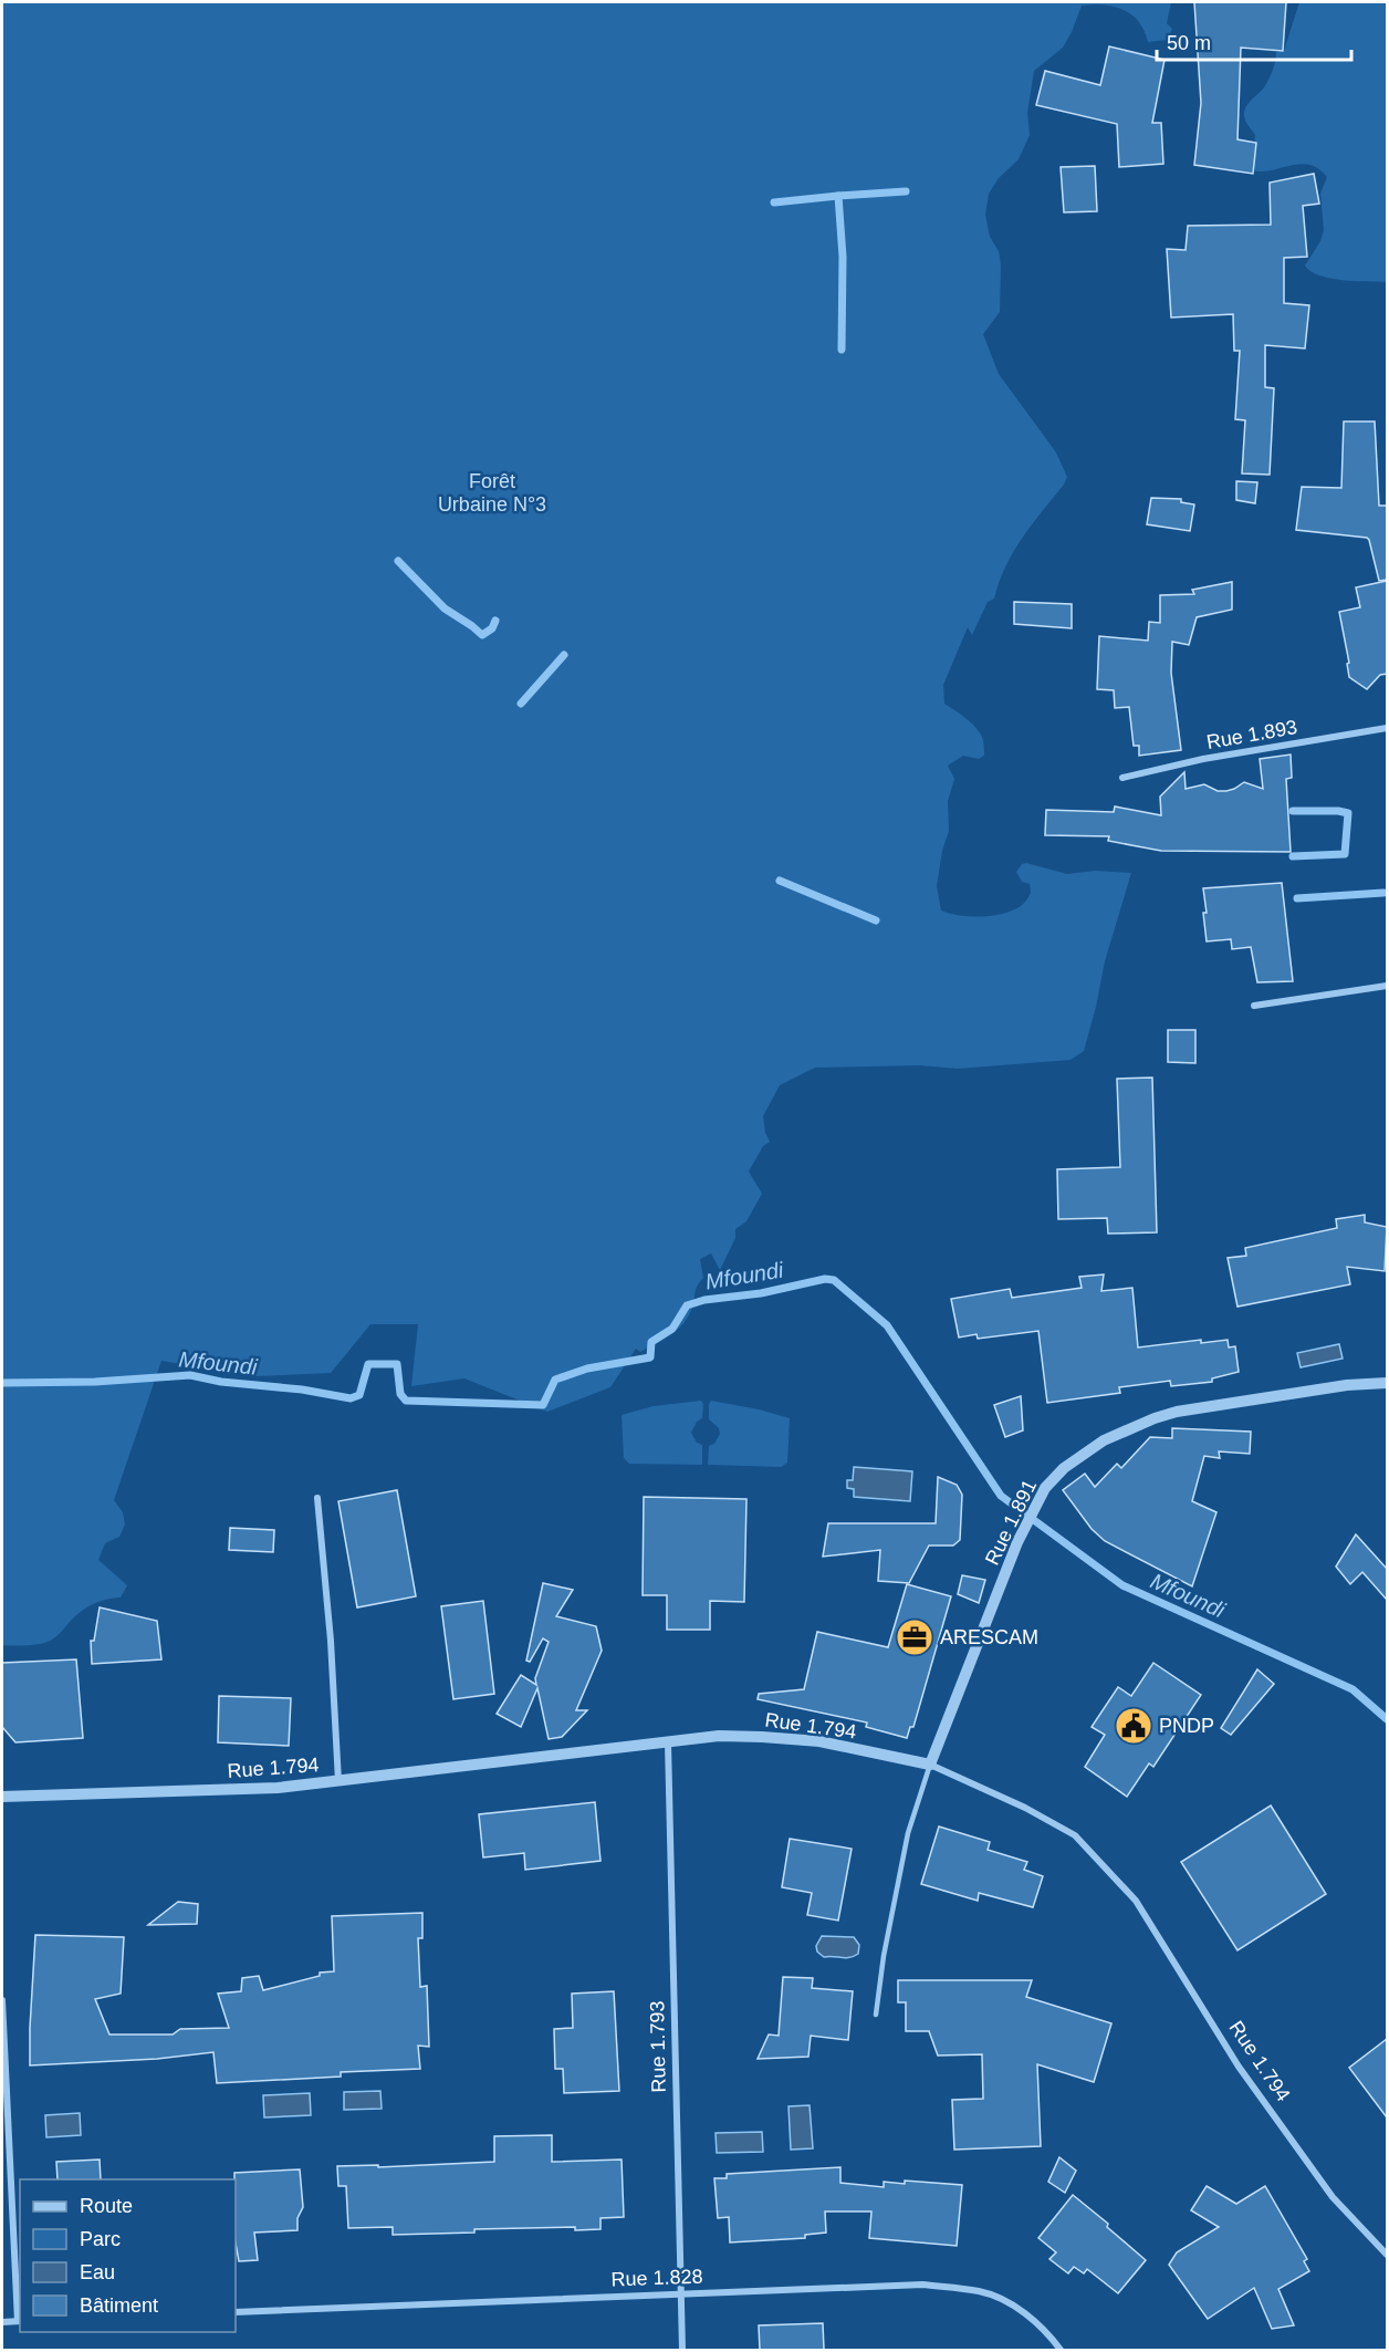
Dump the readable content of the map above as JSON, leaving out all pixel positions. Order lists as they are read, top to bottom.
{
  "streets": {
    "street": [
      "Rue 1.893",
      "Rue 1.891",
      "Rue 1.794",
      "Rue 1.793",
      "Rue 1.828"
    ]
  },
  "crossings": [
    ["Rue 1.891", "Rue 1.794"],
    ["Rue 1.794", "Rue 1.793"],
    ["Rue 1.793", "Rue 1.828"]
  ],
  "water": ["Mfoundi"],
  "parks": ["Forêt Urbaine N°3"],
  "places": {
    "office": ["ARESCAM"],
    "public building": ["PNDP"]
  },
  "legend": [
    "Route",
    "Parc",
    "Eau",
    "Bâtiment"
  ],
  "scale_bar": "50 m"
}
